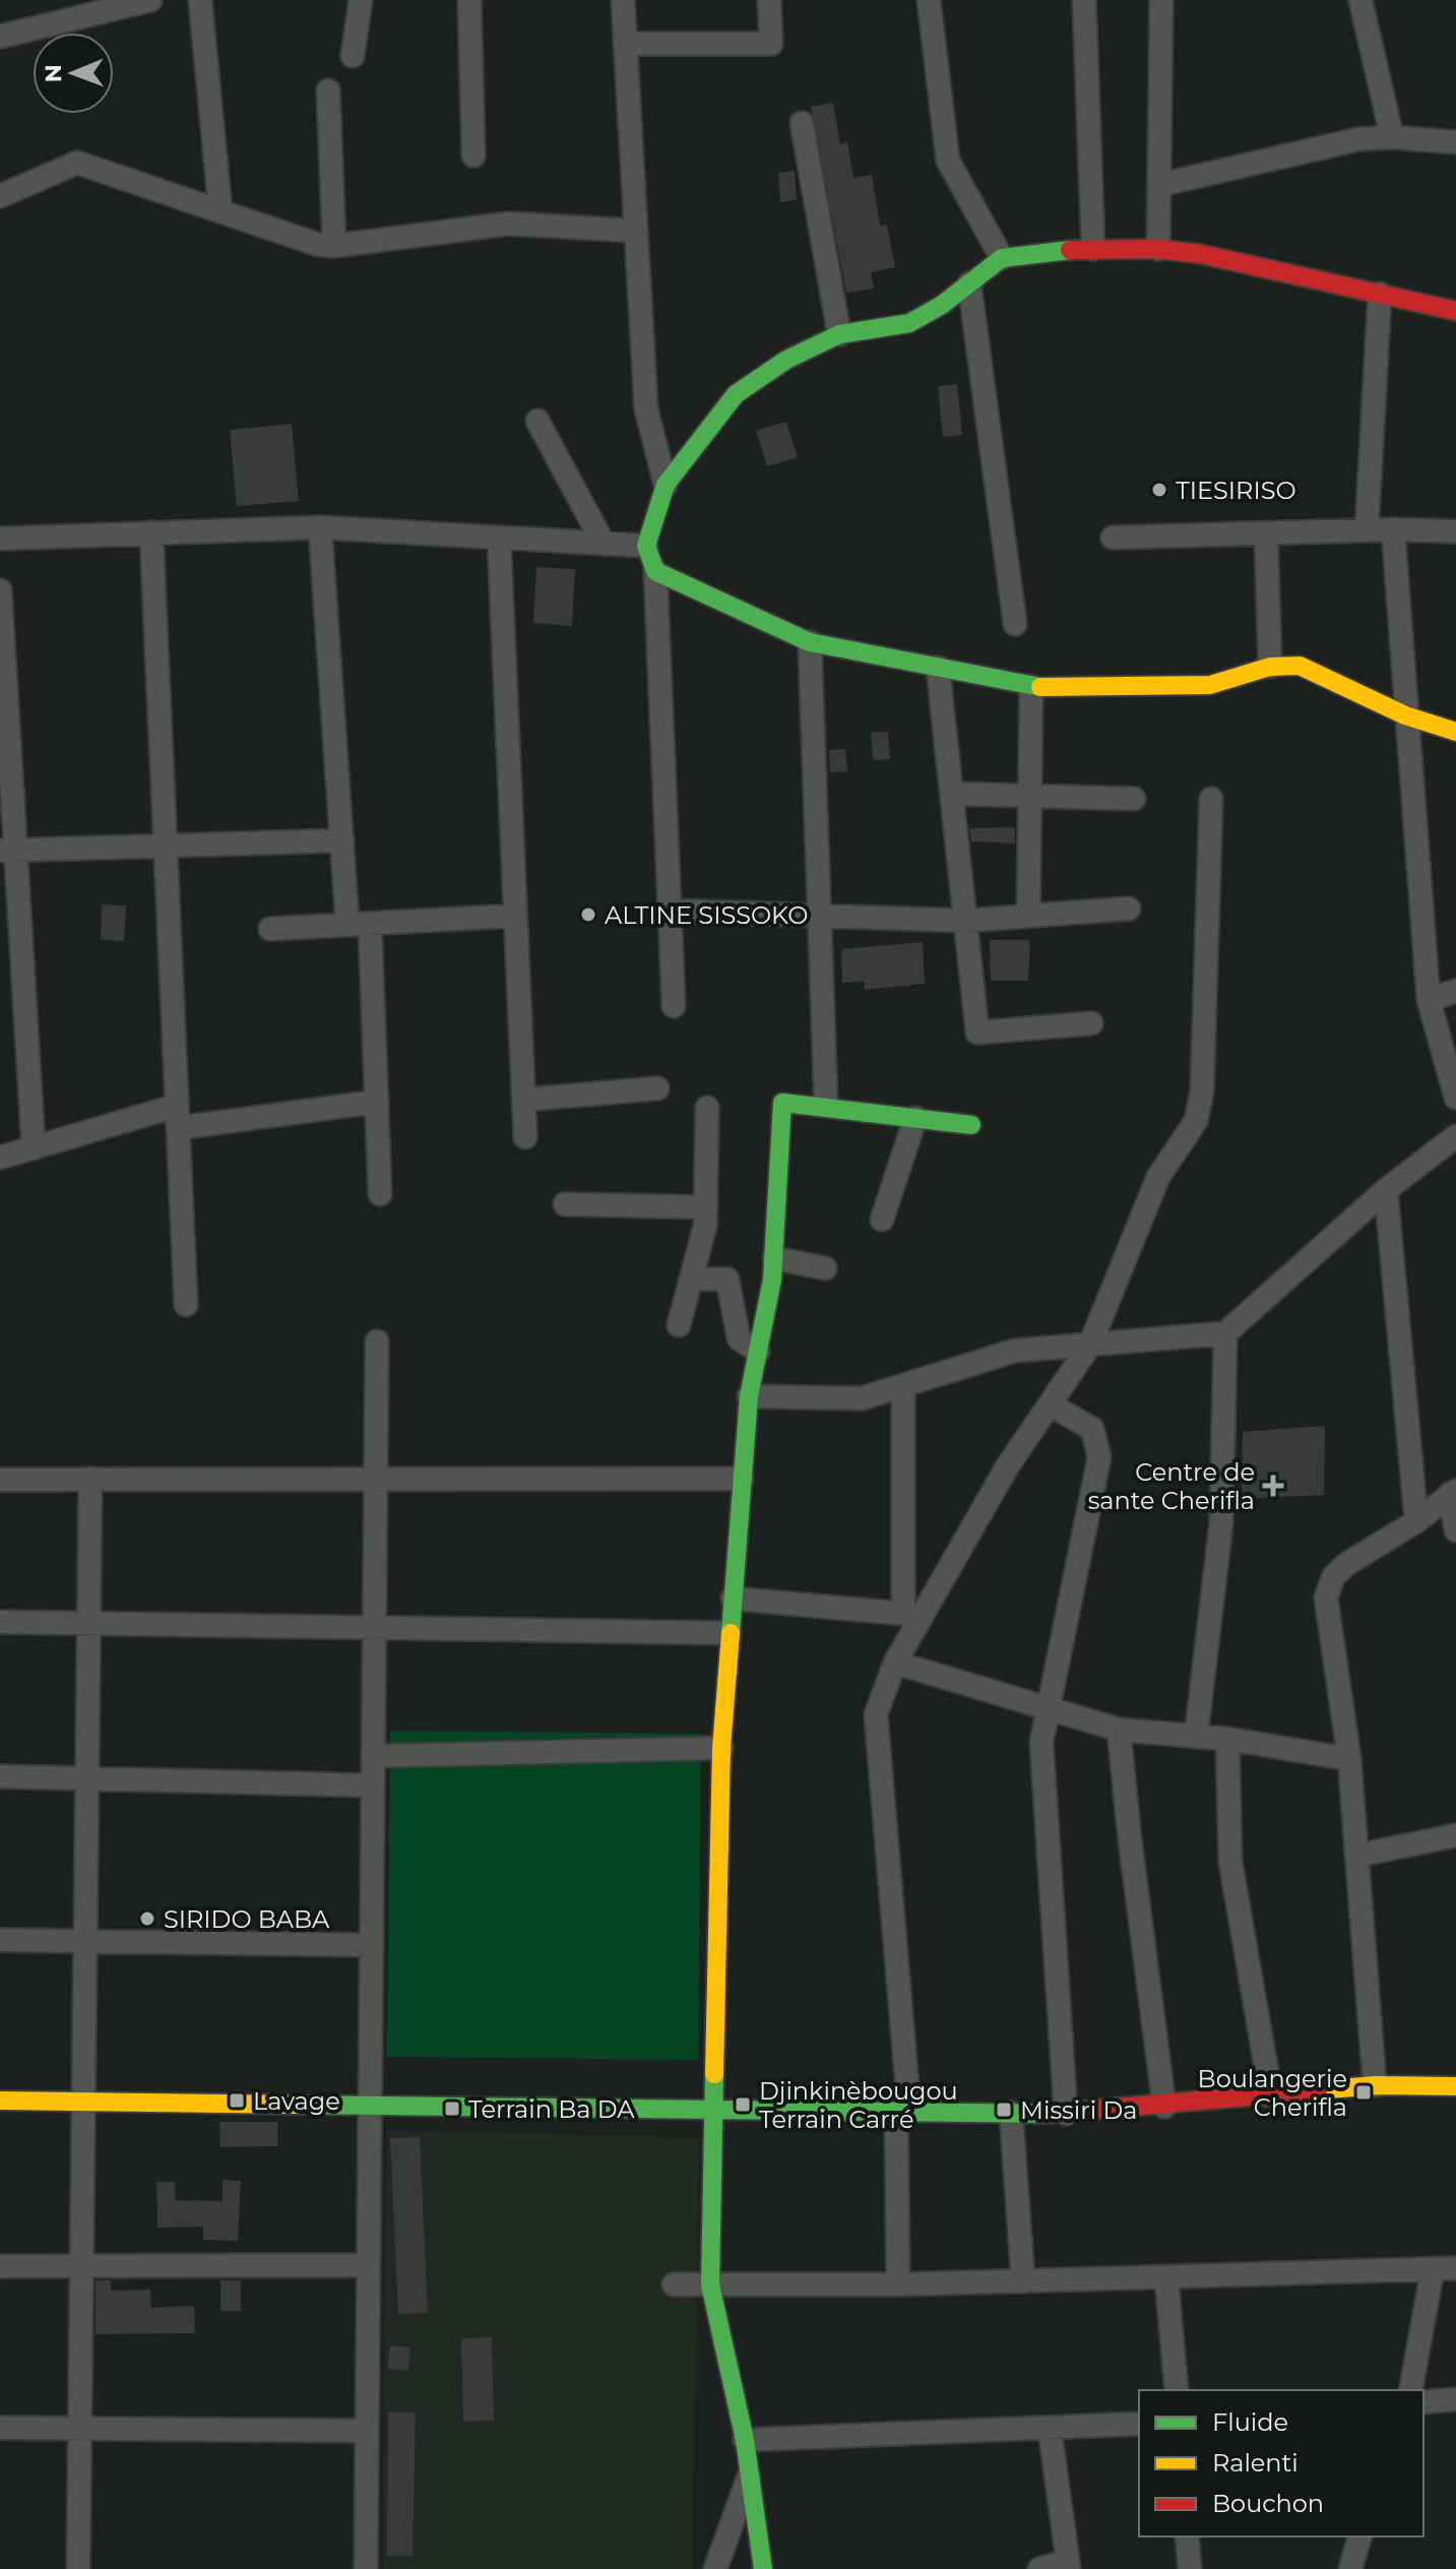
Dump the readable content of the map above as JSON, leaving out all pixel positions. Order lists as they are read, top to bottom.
{
  "places": {
    "other": ["TIESIRISO", "ALTINE SISSOKO", "SIRIDO BABA"],
    "health": ["Centre de sante Cherifla"],
    "transit": [
      "Boulangerie Cherifla",
      "Lavage",
      "Djinkinèbougou Terrain Carré",
      "Terrain Ba DA",
      "Missiri Da"
    ]
  },
  "legend": ["Fluide", "Ralenti", "Bouchon"],
  "north": "left"
}
